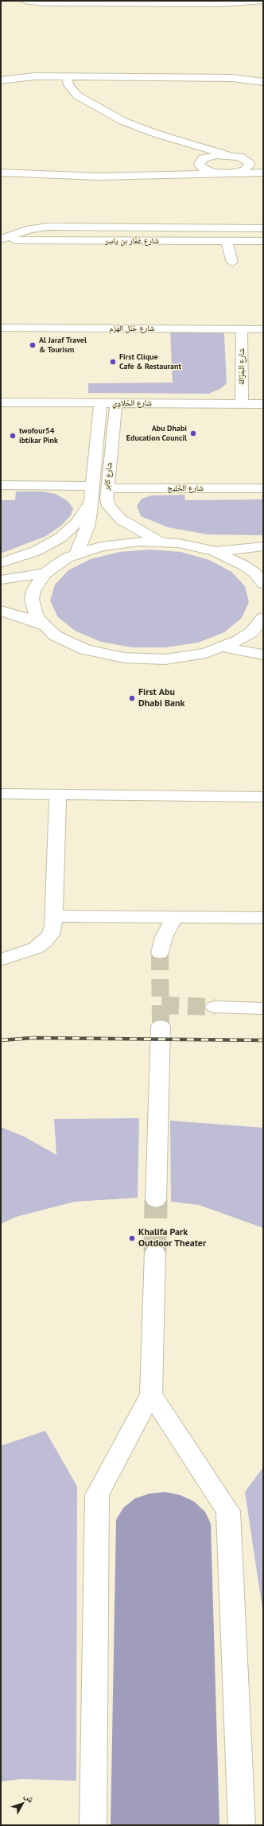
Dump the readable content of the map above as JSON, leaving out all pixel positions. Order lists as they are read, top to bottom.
{
  "streets": {
    "street": [
      "شارع عَمَّار بن ياسِر",
      "شارع جَبَل الهَزم",
      "شارع الجَزَالة",
      "شارع الحَلاوِي",
      "شارع كابر",
      "شارع الخَلِيج"
    ]
  },
  "crossings": [
    ["شارع جَبَل الهَزم", "شارع الجَزَالة"],
    ["شارع الجَزَالة", "شارع الحَلاوِي"],
    ["شارع الحَلاوِي", "شارع كابر"],
    ["شارع كابر", "شارع الخَلِيج"]
  ],
  "places": [
    "Al Jaraf Travel & Tourism",
    "First Clique Cafe & Restaurant",
    "Abu Dhabi Education Council",
    "twofour54 ibtikar Pink",
    "First Abu Dhabi Bank",
    "Khalifa Park Outdoor Theater"
  ],
  "north": "top right"
}
